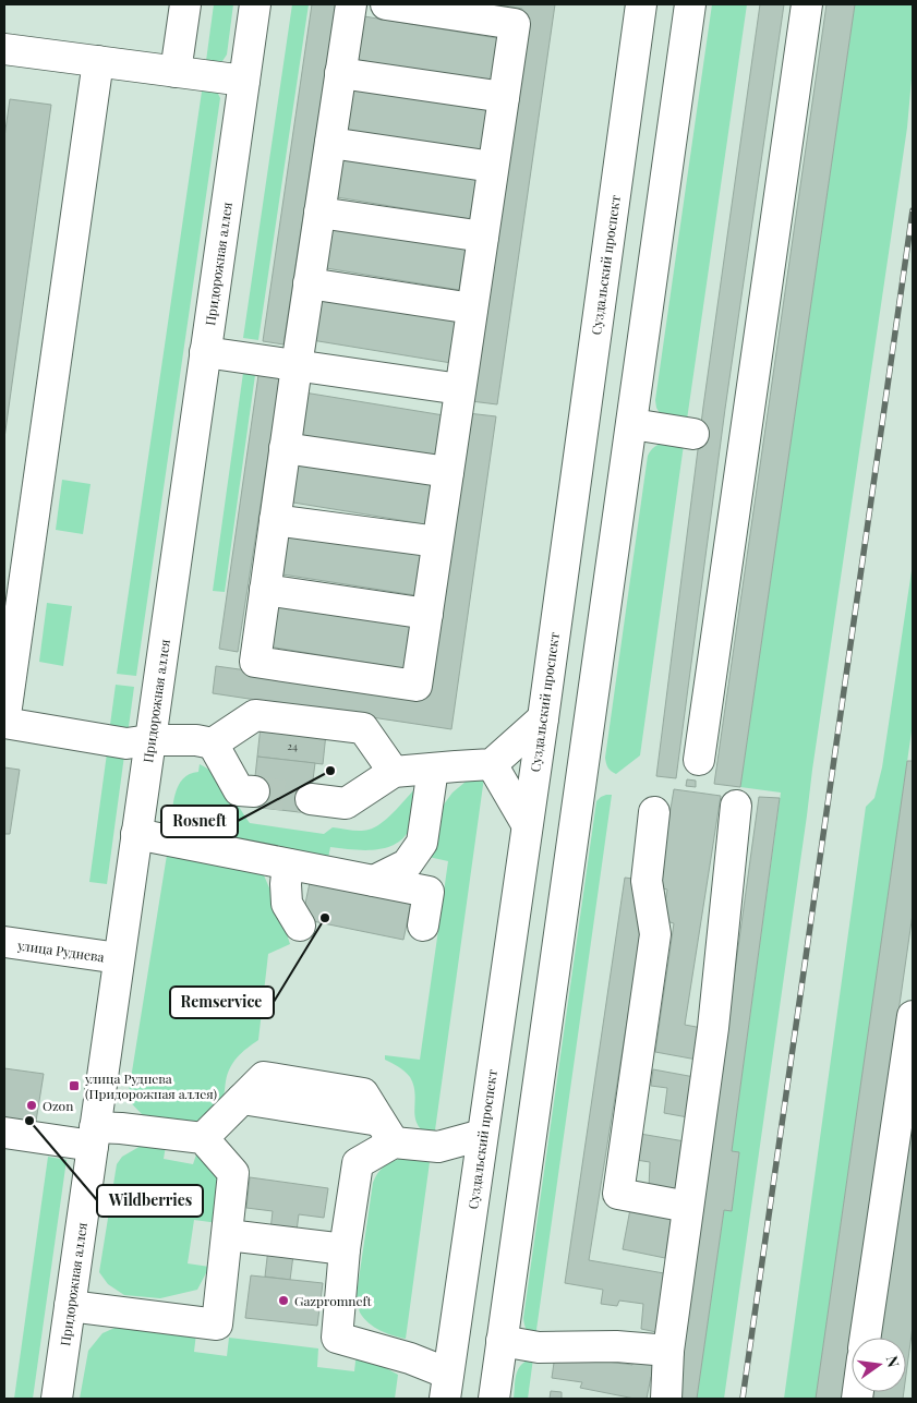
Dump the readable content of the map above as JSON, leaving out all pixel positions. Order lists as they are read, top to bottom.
{
  "streets": {
    "main road": ["Придорожная аллея", "Суздальский проспект", "улица Руднева"]
  },
  "crossings": [
    ["Придорожная аллея", "улица Руднева"]
  ],
  "places": {
    "other": [
      "Rosneft",
      "Remservice",
      "Ozon",
      "Wildberries",
      "Gazpromneft"
    ],
    "transit": ["улица Руднева (Придорожная аллея)"]
  },
  "house_numbers": ["24"],
  "north": "right"
}
